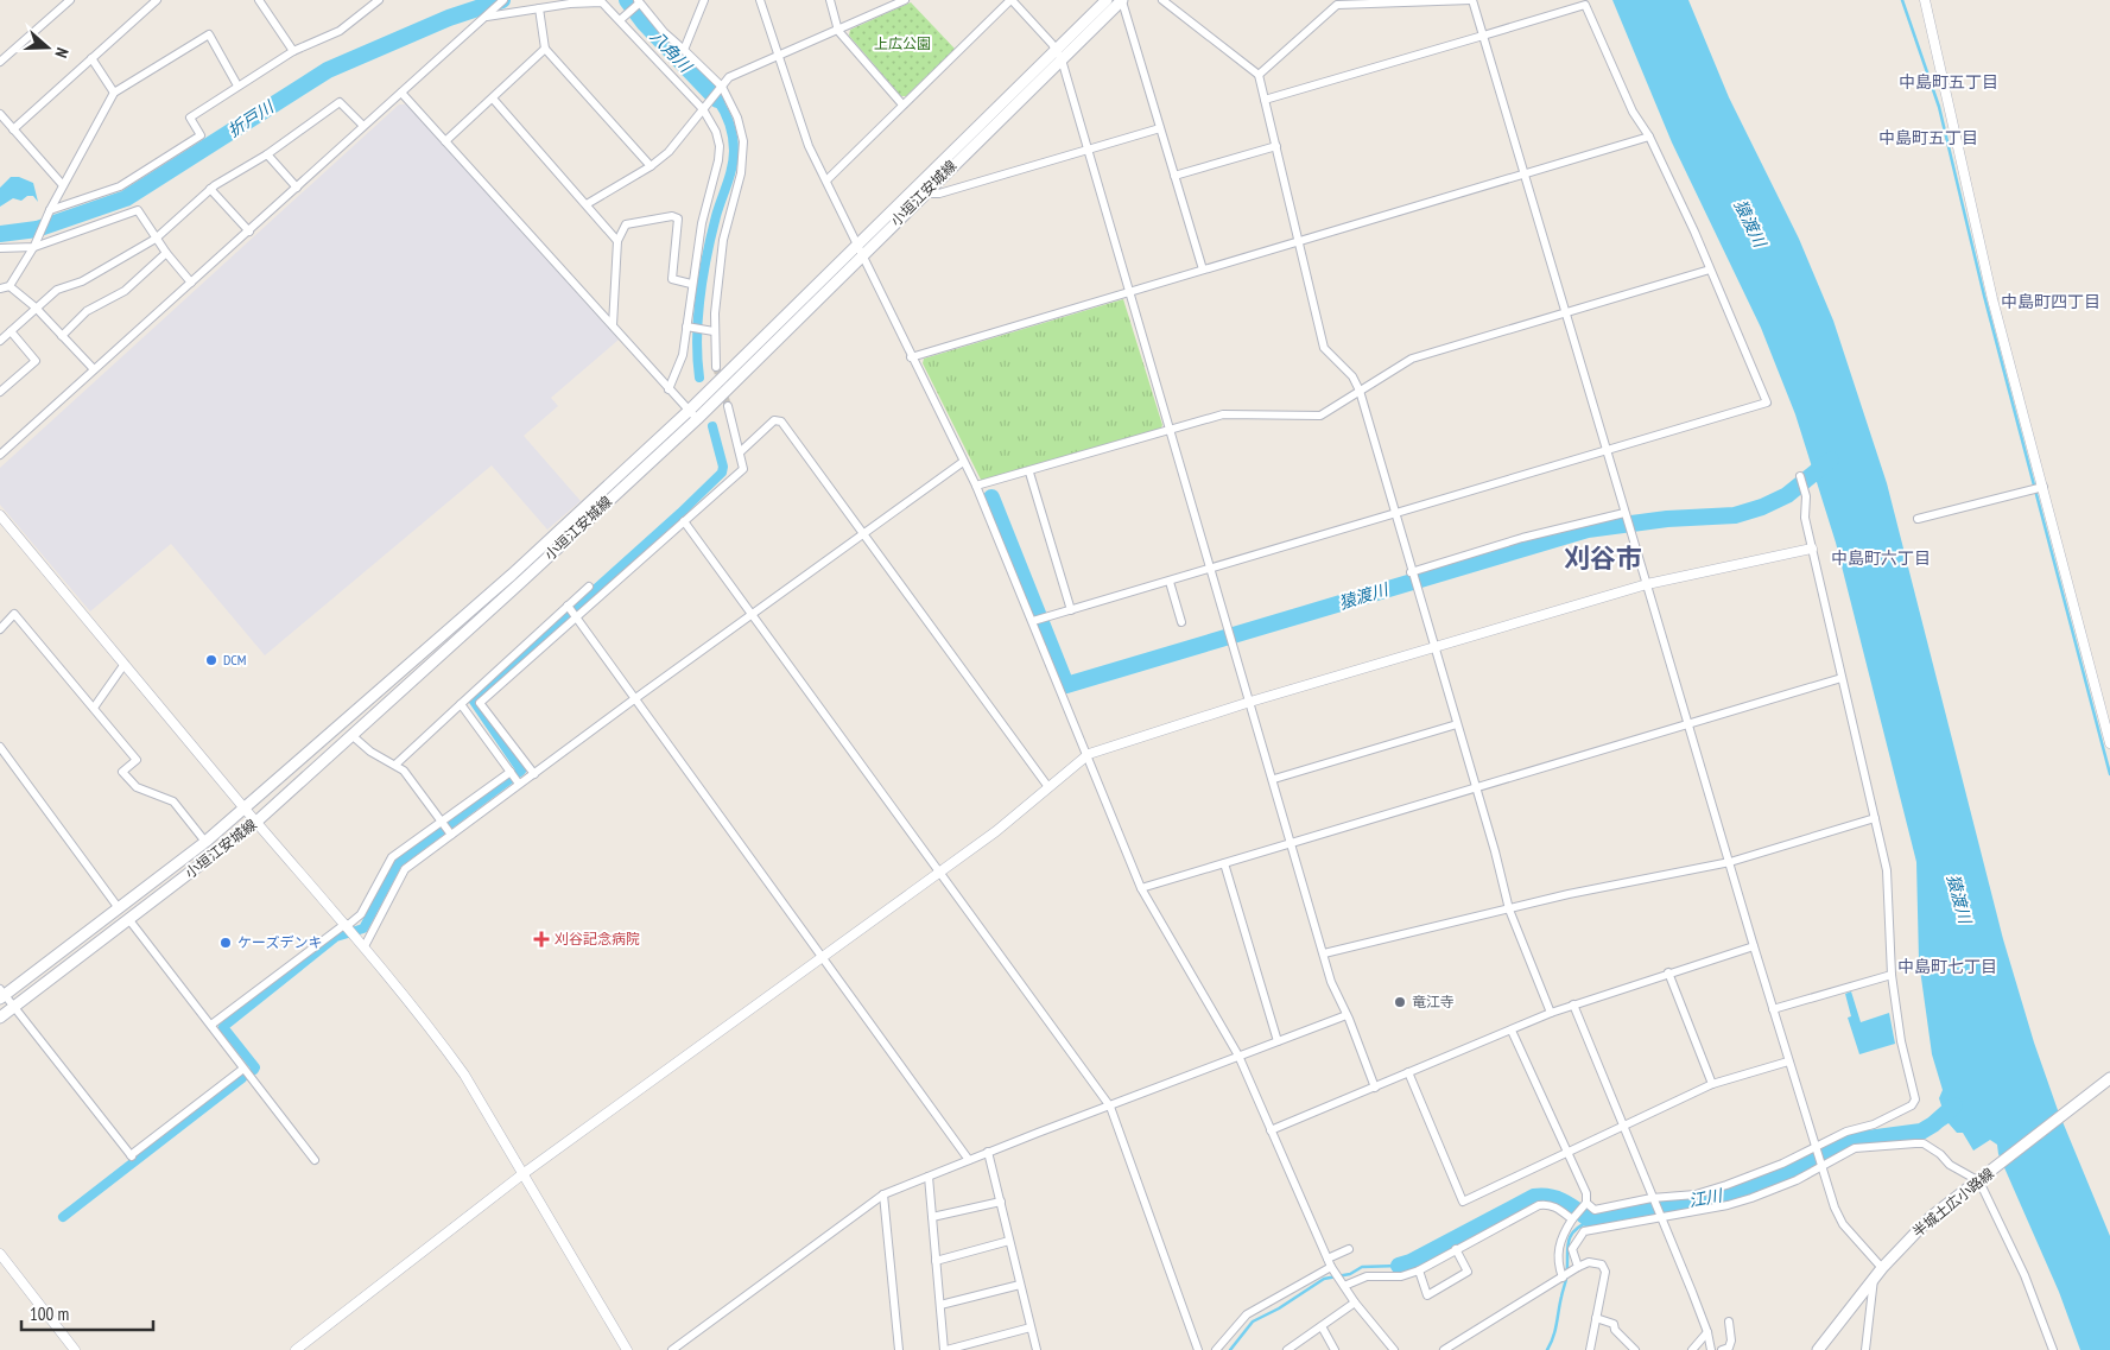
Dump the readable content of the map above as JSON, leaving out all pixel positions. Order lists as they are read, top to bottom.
{
  "streets": {
    "main road": ["小垣江安城線", "半城土広小路線"]
  },
  "districts": [
    "中島町五丁目",
    "中島町五丁目",
    "中島町四丁目",
    "刈谷市",
    "中島町六丁目",
    "中島町七丁目"
  ],
  "water": [
    "八角川",
    "折戸川",
    "猿渡川",
    "江川"
  ],
  "parks": ["上広公園"],
  "places": {
    "other": ["DCM", "ケーズデンキ", "竜江寺"],
    "health": ["刈谷記念病院"]
  },
  "scale_bar": "100 m",
  "north": "right"
}
